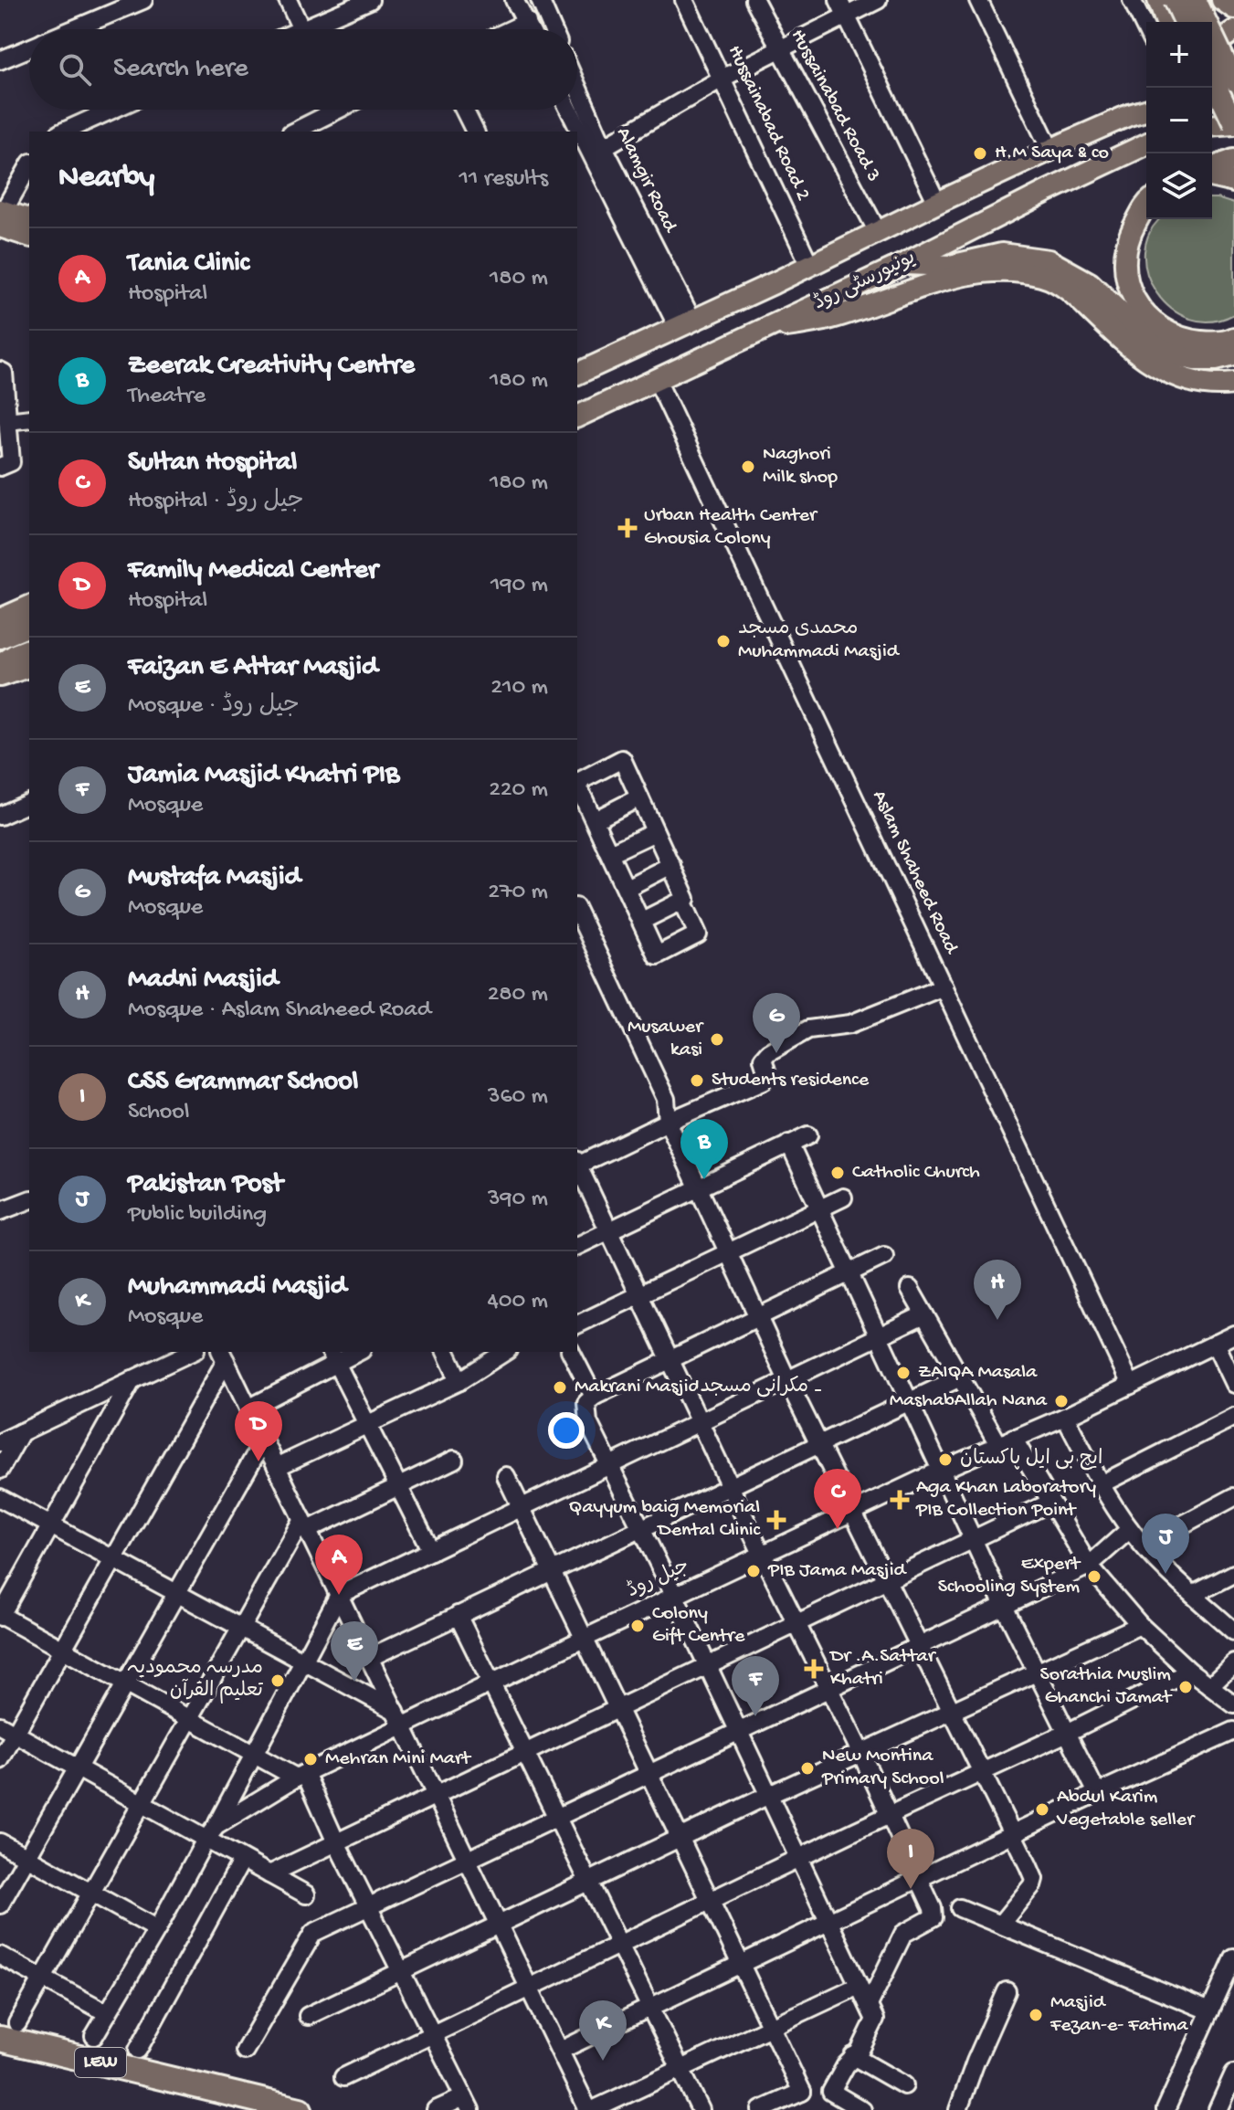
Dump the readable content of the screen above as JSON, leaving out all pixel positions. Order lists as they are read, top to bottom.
{
  "streets": {
    "highway": ["LEW"],
    "main road": ["یونیورسٹی روڈ"],
    "street": [
      "Hussainabad Road 3",
      "Hussainabad Road 2",
      "Alamgir Road",
      "Aslam Shaheed Road",
      "جیل روڈ"
    ]
  },
  "crossings": [
    ["Hussainabad Road 3", "یونیورسٹی روڈ"],
    ["Hussainabad Road 2", "یونیورسٹی روڈ"],
    ["Alamgir Road", "یونیورسٹی روڈ"],
    ["یونیورسٹی روڈ", "Aslam Shaheed Road"],
    ["Aslam Shaheed Road", "جیل روڈ"]
  ],
  "places": {
    "other": [
      "H.M Saya & co",
      "Naghori Milk shop",
      "محمدی مسجد Muhammadi Masjid",
      "Musawer kasi",
      "Students residence",
      "Catholic Church",
      "ZAIQA Masala",
      "Makrani Masjid۔ مکرانی مسجد",
      "MashabAllah Nana",
      "ایچ بی ایل پاکستان",
      "PIB Jama Masjid",
      "Expert Schooling System",
      "Colony Gift Centre",
      "مدرسہ محمودیہ تعلیم القرآن",
      "Sorathia Muslim Ghanchi Jamat",
      "Mehran Mini Mart",
      "New Montina Primary School",
      "Abdul Karim Vegetable seller",
      "Masjid Fezan-e- Fatima"
    ],
    "health": [
      "Urban Health Center Ghousia Colony",
      "Aga Khan Laboratory PIB Collection Point",
      "Qayyum baig Memorial Dental Clinic",
      "Dr .A.Sattar Khatri"
    ]
  },
  "page": {
    "map_buttons": ["+", "−"],
    "search": "Search here",
    "heading": ["Nearby", "11 results"],
    "list": [
      {
        "mark": "A",
        "name": "Tania Clinic",
        "note": "Hospital",
        "value": "180 m"
      },
      {
        "mark": "B",
        "name": "Zeerak Creativity Centre",
        "note": "Theatre",
        "value": "180 m"
      },
      {
        "mark": "C",
        "name": "Sultan Hospital",
        "note": "Hospital · جیل روڈ",
        "value": "180 m"
      },
      {
        "mark": "D",
        "name": "Family Medical Center",
        "note": "Hospital",
        "value": "190 m"
      },
      {
        "mark": "E",
        "name": "Faizan E Attar Masjid",
        "note": "Mosque · جیل روڈ",
        "value": "210 m"
      },
      {
        "mark": "F",
        "name": "Jamia Masjid Khatri PIB",
        "note": "Mosque",
        "value": "220 m"
      },
      {
        "mark": "G",
        "name": "Mustafa Masjid",
        "note": "Mosque",
        "value": "270 m"
      },
      {
        "mark": "H",
        "name": "Madni Masjid",
        "note": "Mosque · Aslam Shaheed Road",
        "value": "280 m"
      },
      {
        "mark": "I",
        "name": "CSS Grammar School",
        "note": "School",
        "value": "360 m"
      },
      {
        "mark": "J",
        "name": "Pakistan Post",
        "note": "Public building",
        "value": "390 m"
      },
      {
        "mark": "K",
        "name": "Muhammadi Masjid",
        "note": "Mosque",
        "value": "400 m"
      }
    ],
    "pins": [
      "G",
      "B",
      "H",
      "D",
      "C",
      "J",
      "A",
      "E",
      "F",
      "I",
      "K"
    ]
  }
}
